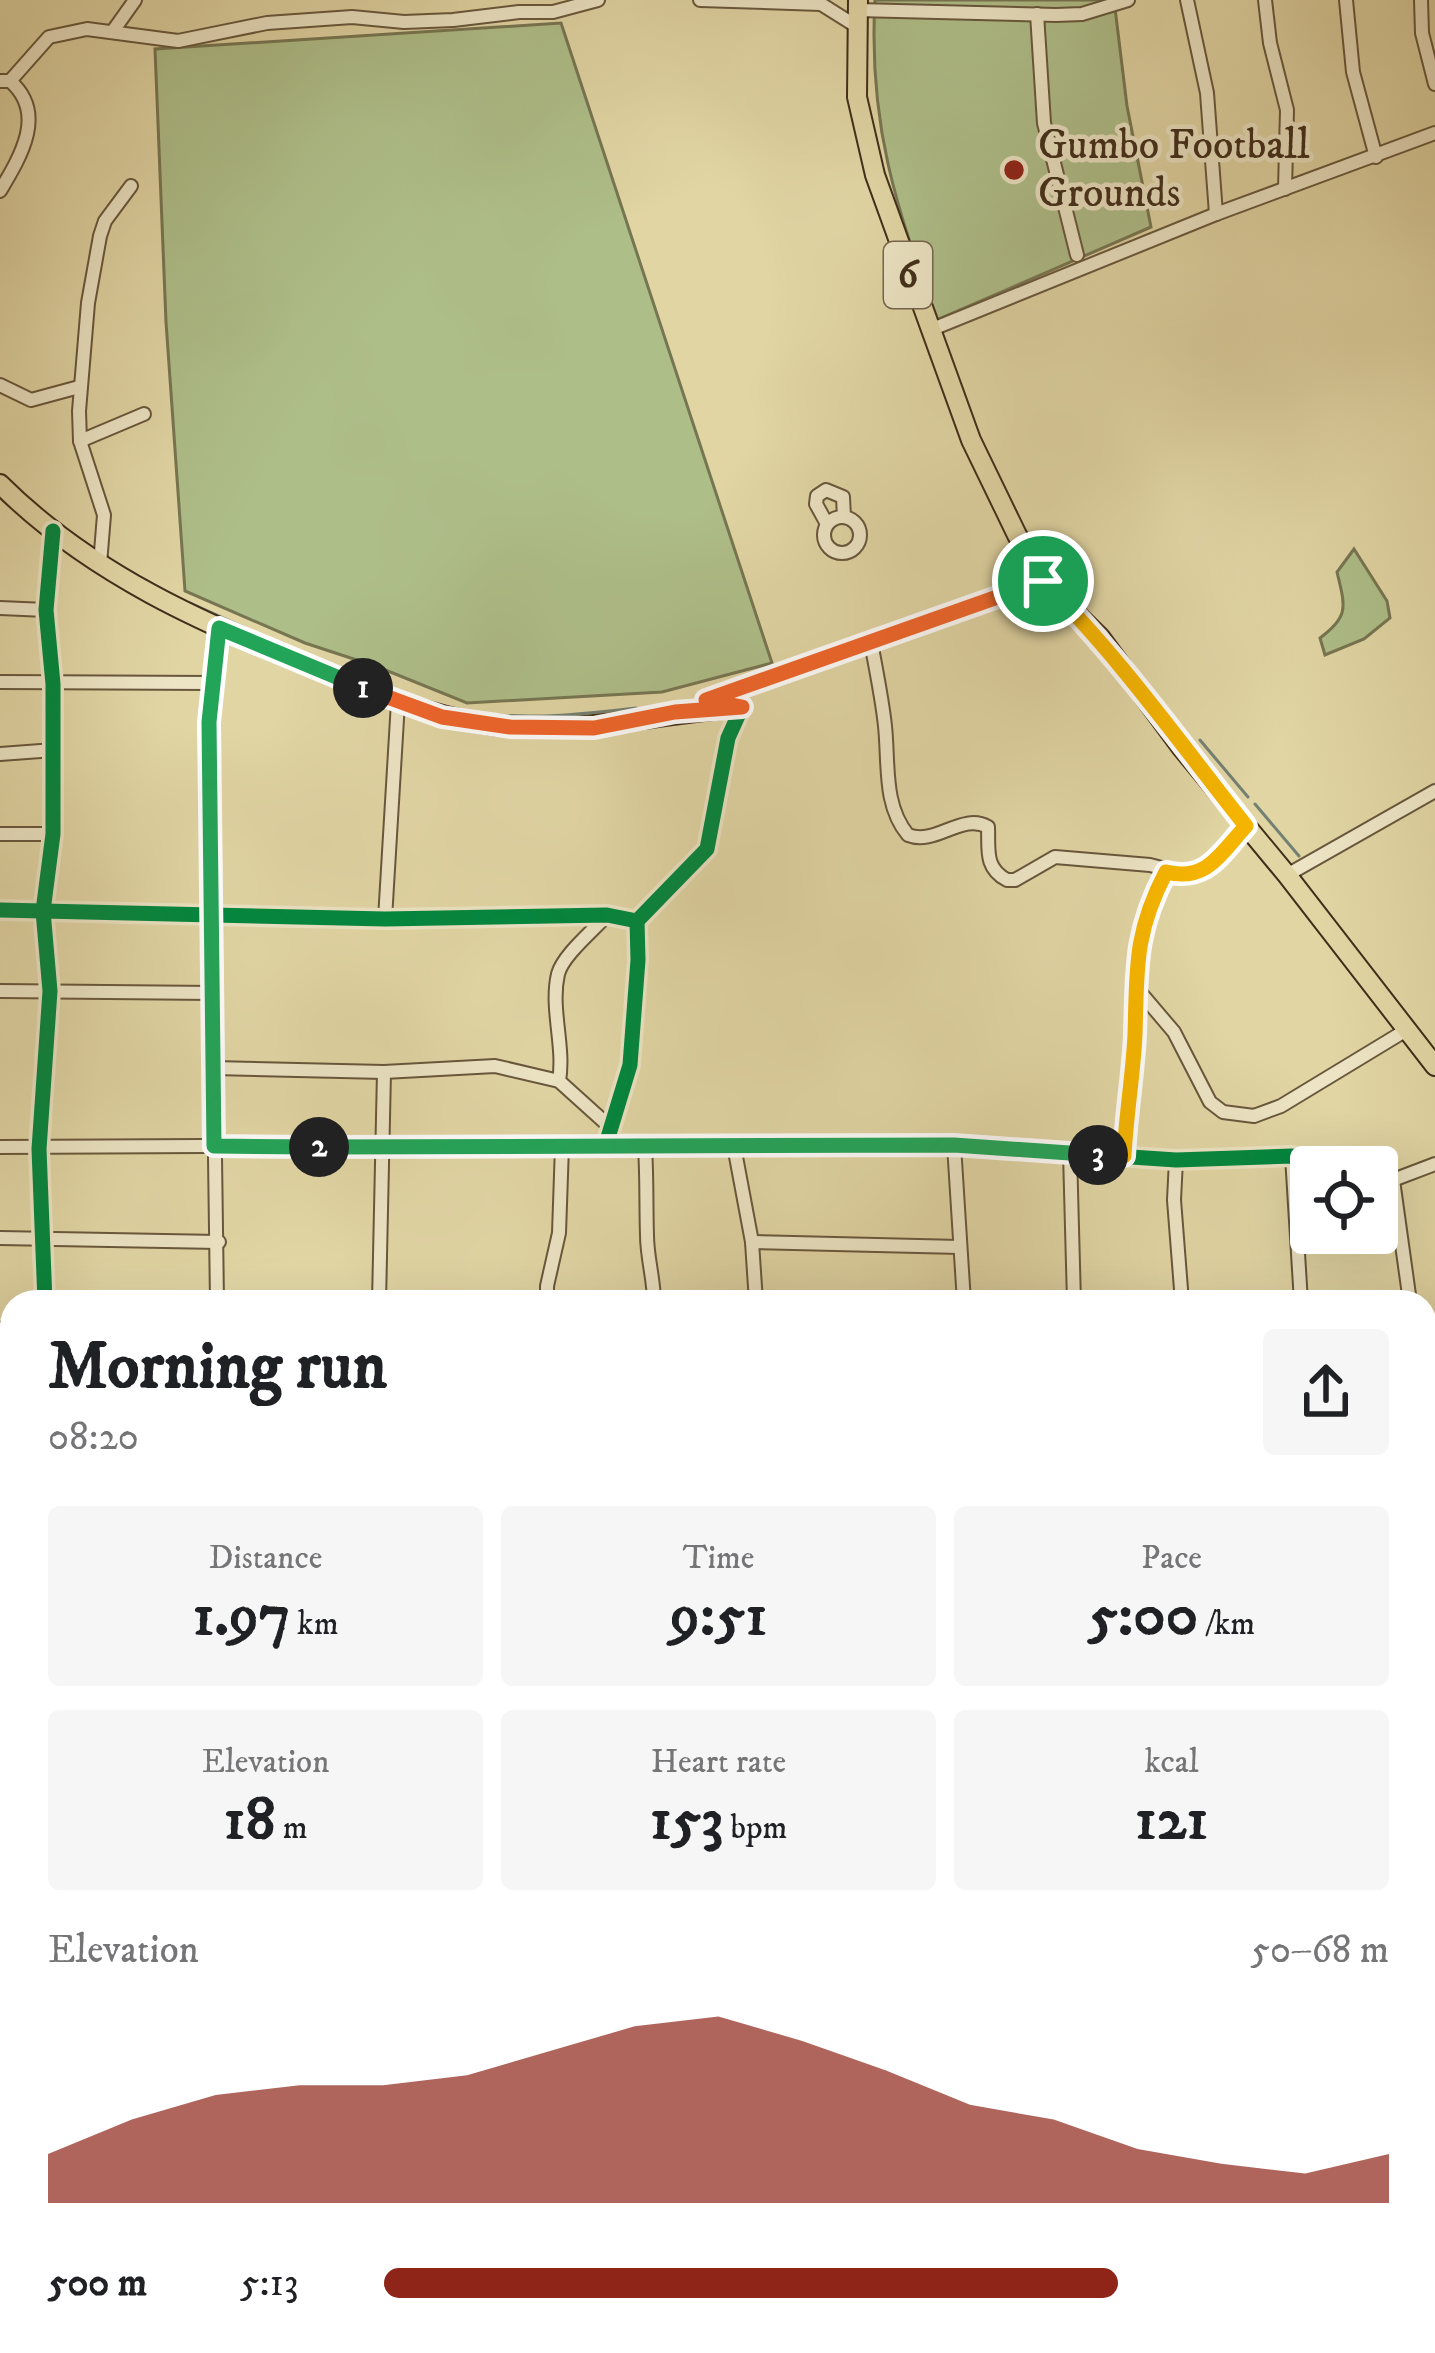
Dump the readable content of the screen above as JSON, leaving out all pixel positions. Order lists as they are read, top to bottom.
{
  "streets": {
    "main road": ["6"]
  },
  "places": ["Gumbo Football Grounds"],
  "page": {
    "pins": ["1", "2", "3"],
    "heading": ["Morning run", "08:20"],
    "stats": [
      ["Distance", "1.97 km"],
      ["Time", "9:51"],
      ["Pace", "5:00 /km"],
      ["Elevation", "18 m"],
      ["Heart rate", "153 bpm"],
      ["kcal", "121"]
    ],
    "chart": ["Elevation", "50–68 m"],
    "list": [
      {
        "name": "500 m",
        "note": "5:13"
      }
    ]
  }
}
